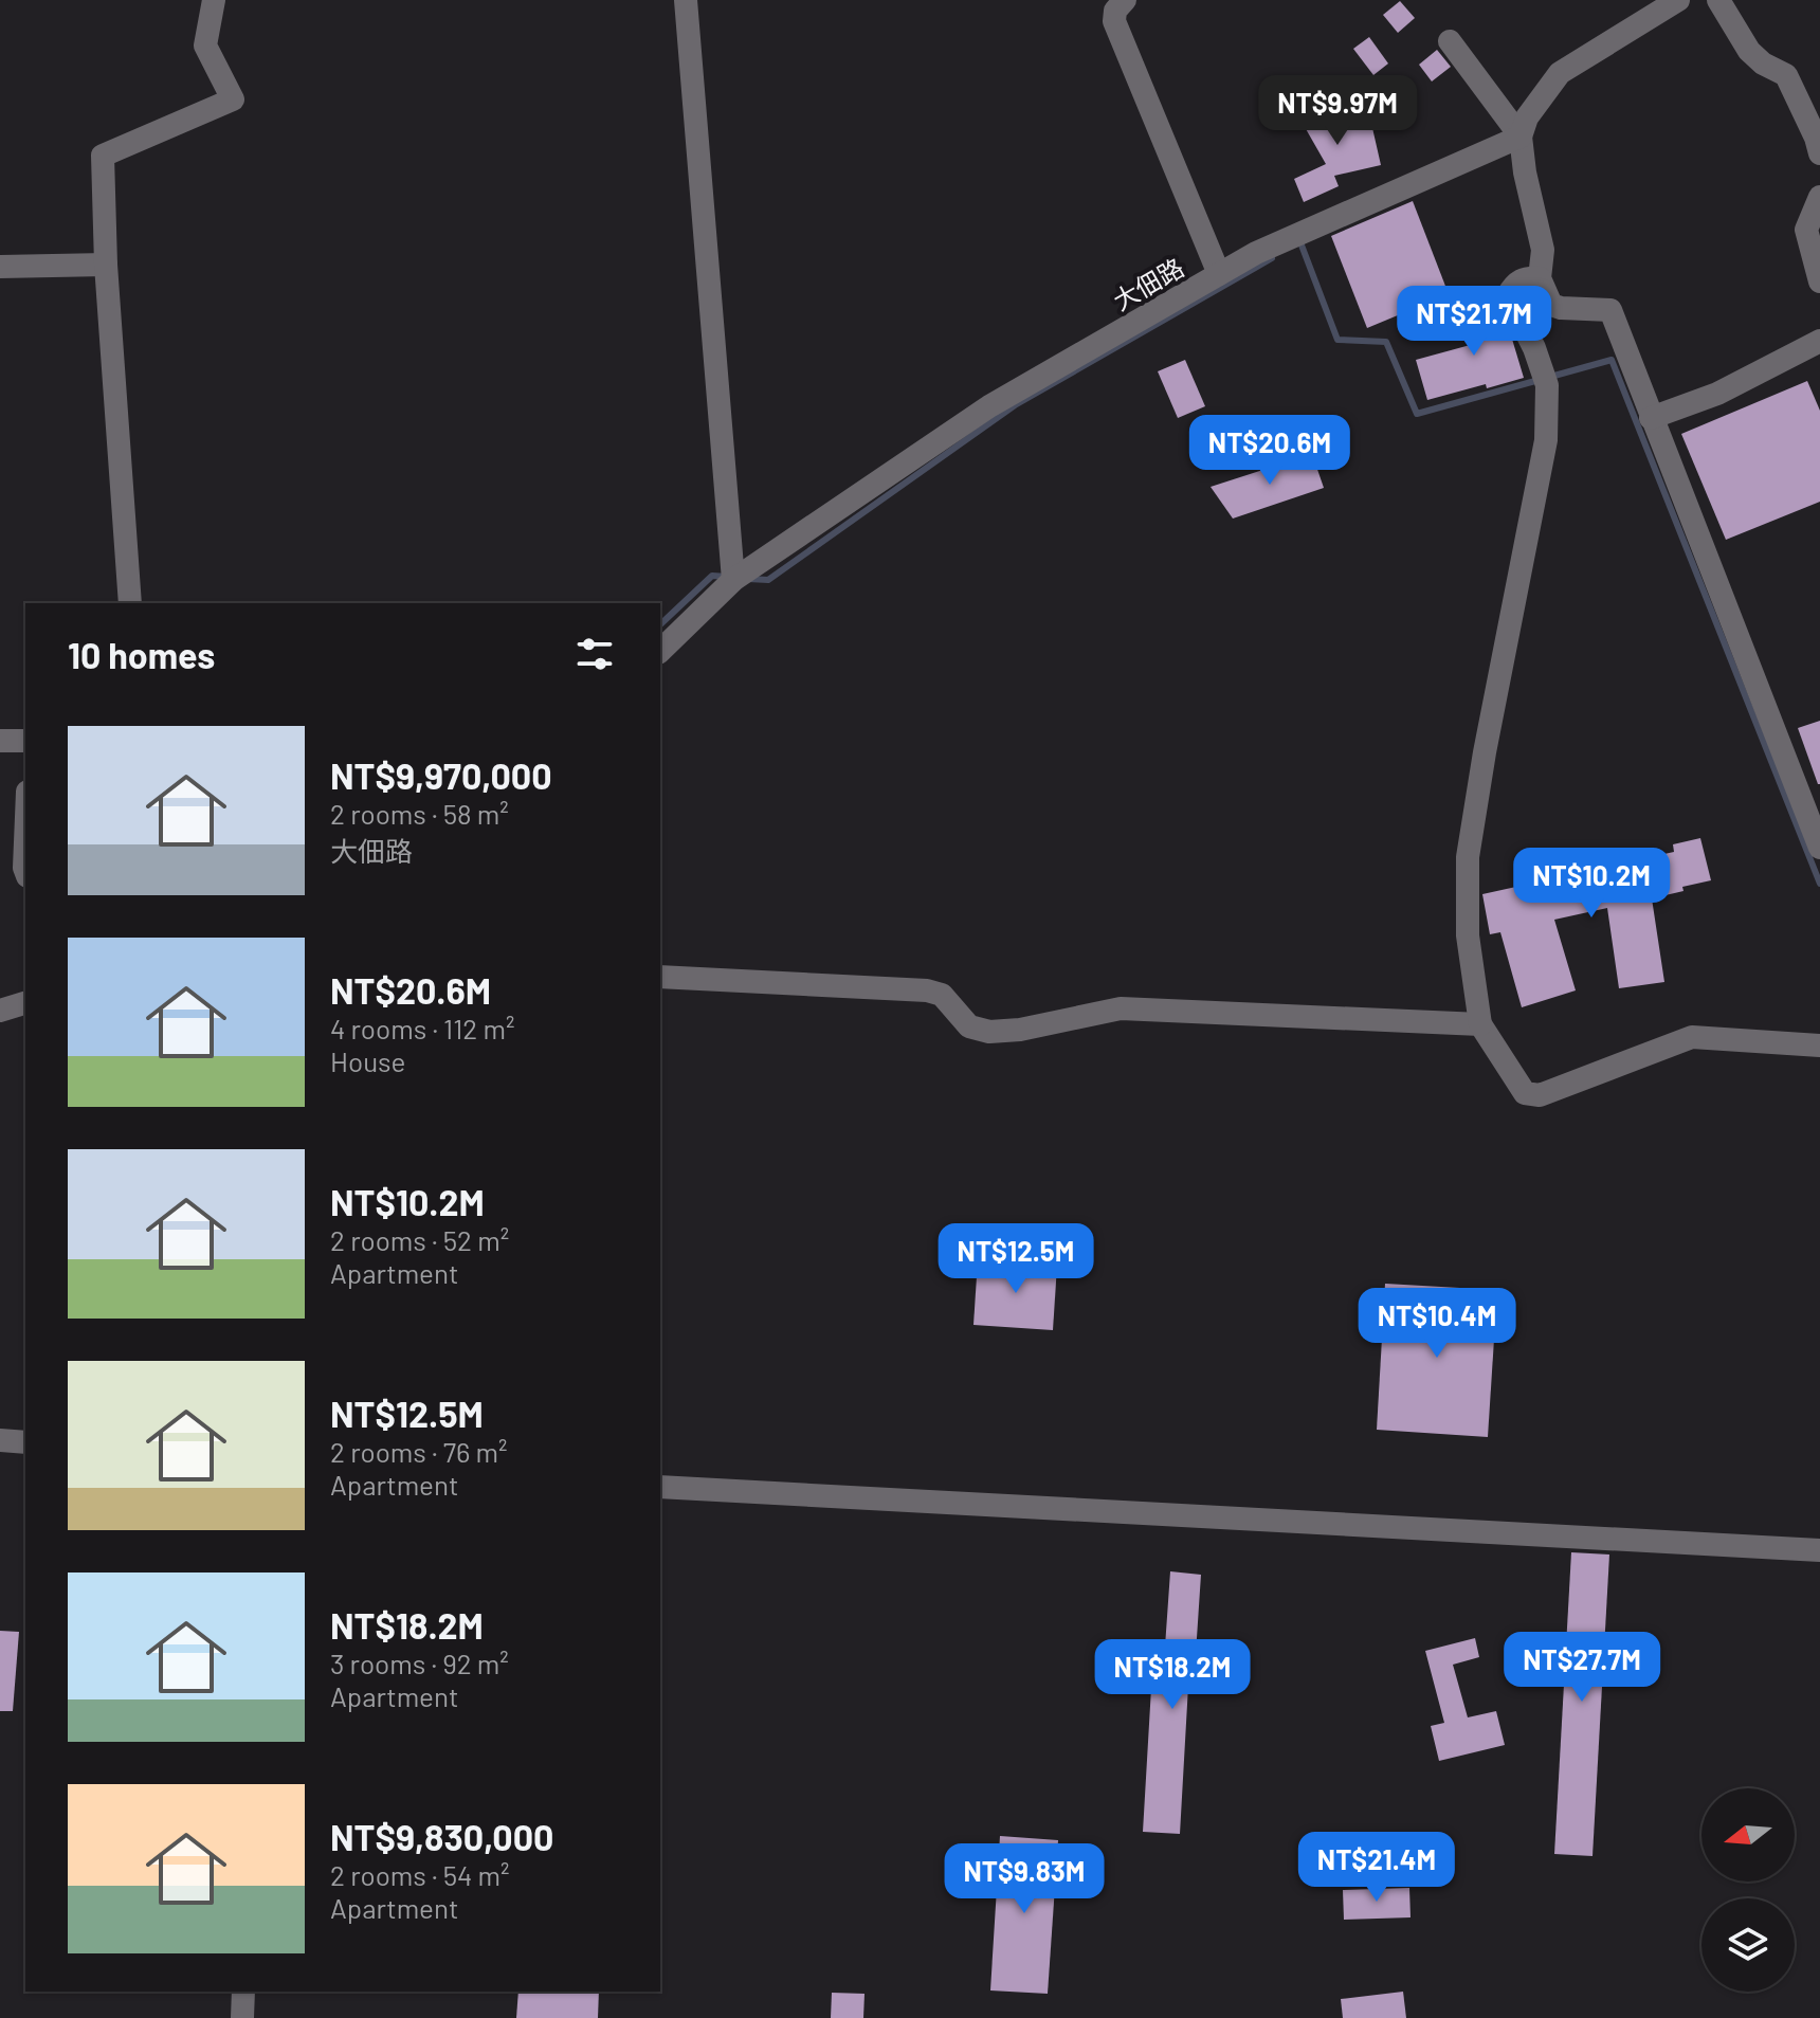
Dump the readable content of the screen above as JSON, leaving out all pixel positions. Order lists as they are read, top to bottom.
{
  "streets": {
    "street": ["大佃路"]
  },
  "north": "left",
  "page": {
    "price": [
      "NT$9.97M",
      "NT$21.7M",
      "NT$20.6M",
      "NT$10.2M",
      "NT$12.5M",
      "NT$10.4M",
      "NT$27.7M",
      "NT$18.2M",
      "NT$21.4M",
      "NT$9.83M"
    ],
    "heading": "10 homes",
    "list": [
      {
        "name": "NT$9,970,000",
        "note": "2 rooms · 58 m² · 大佃路"
      },
      {
        "name": "NT$20.6M",
        "note": "4 rooms · 112 m² · House"
      },
      {
        "name": "NT$10.2M",
        "note": "2 rooms · 52 m² · Apartment"
      },
      {
        "name": "NT$12.5M",
        "note": "2 rooms · 76 m² · Apartment"
      },
      {
        "name": "NT$18.2M",
        "note": "3 rooms · 92 m² · Apartment"
      },
      {
        "name": "NT$9,830,000",
        "note": "2 rooms · 54 m² · Apartment"
      }
    ]
  }
}
